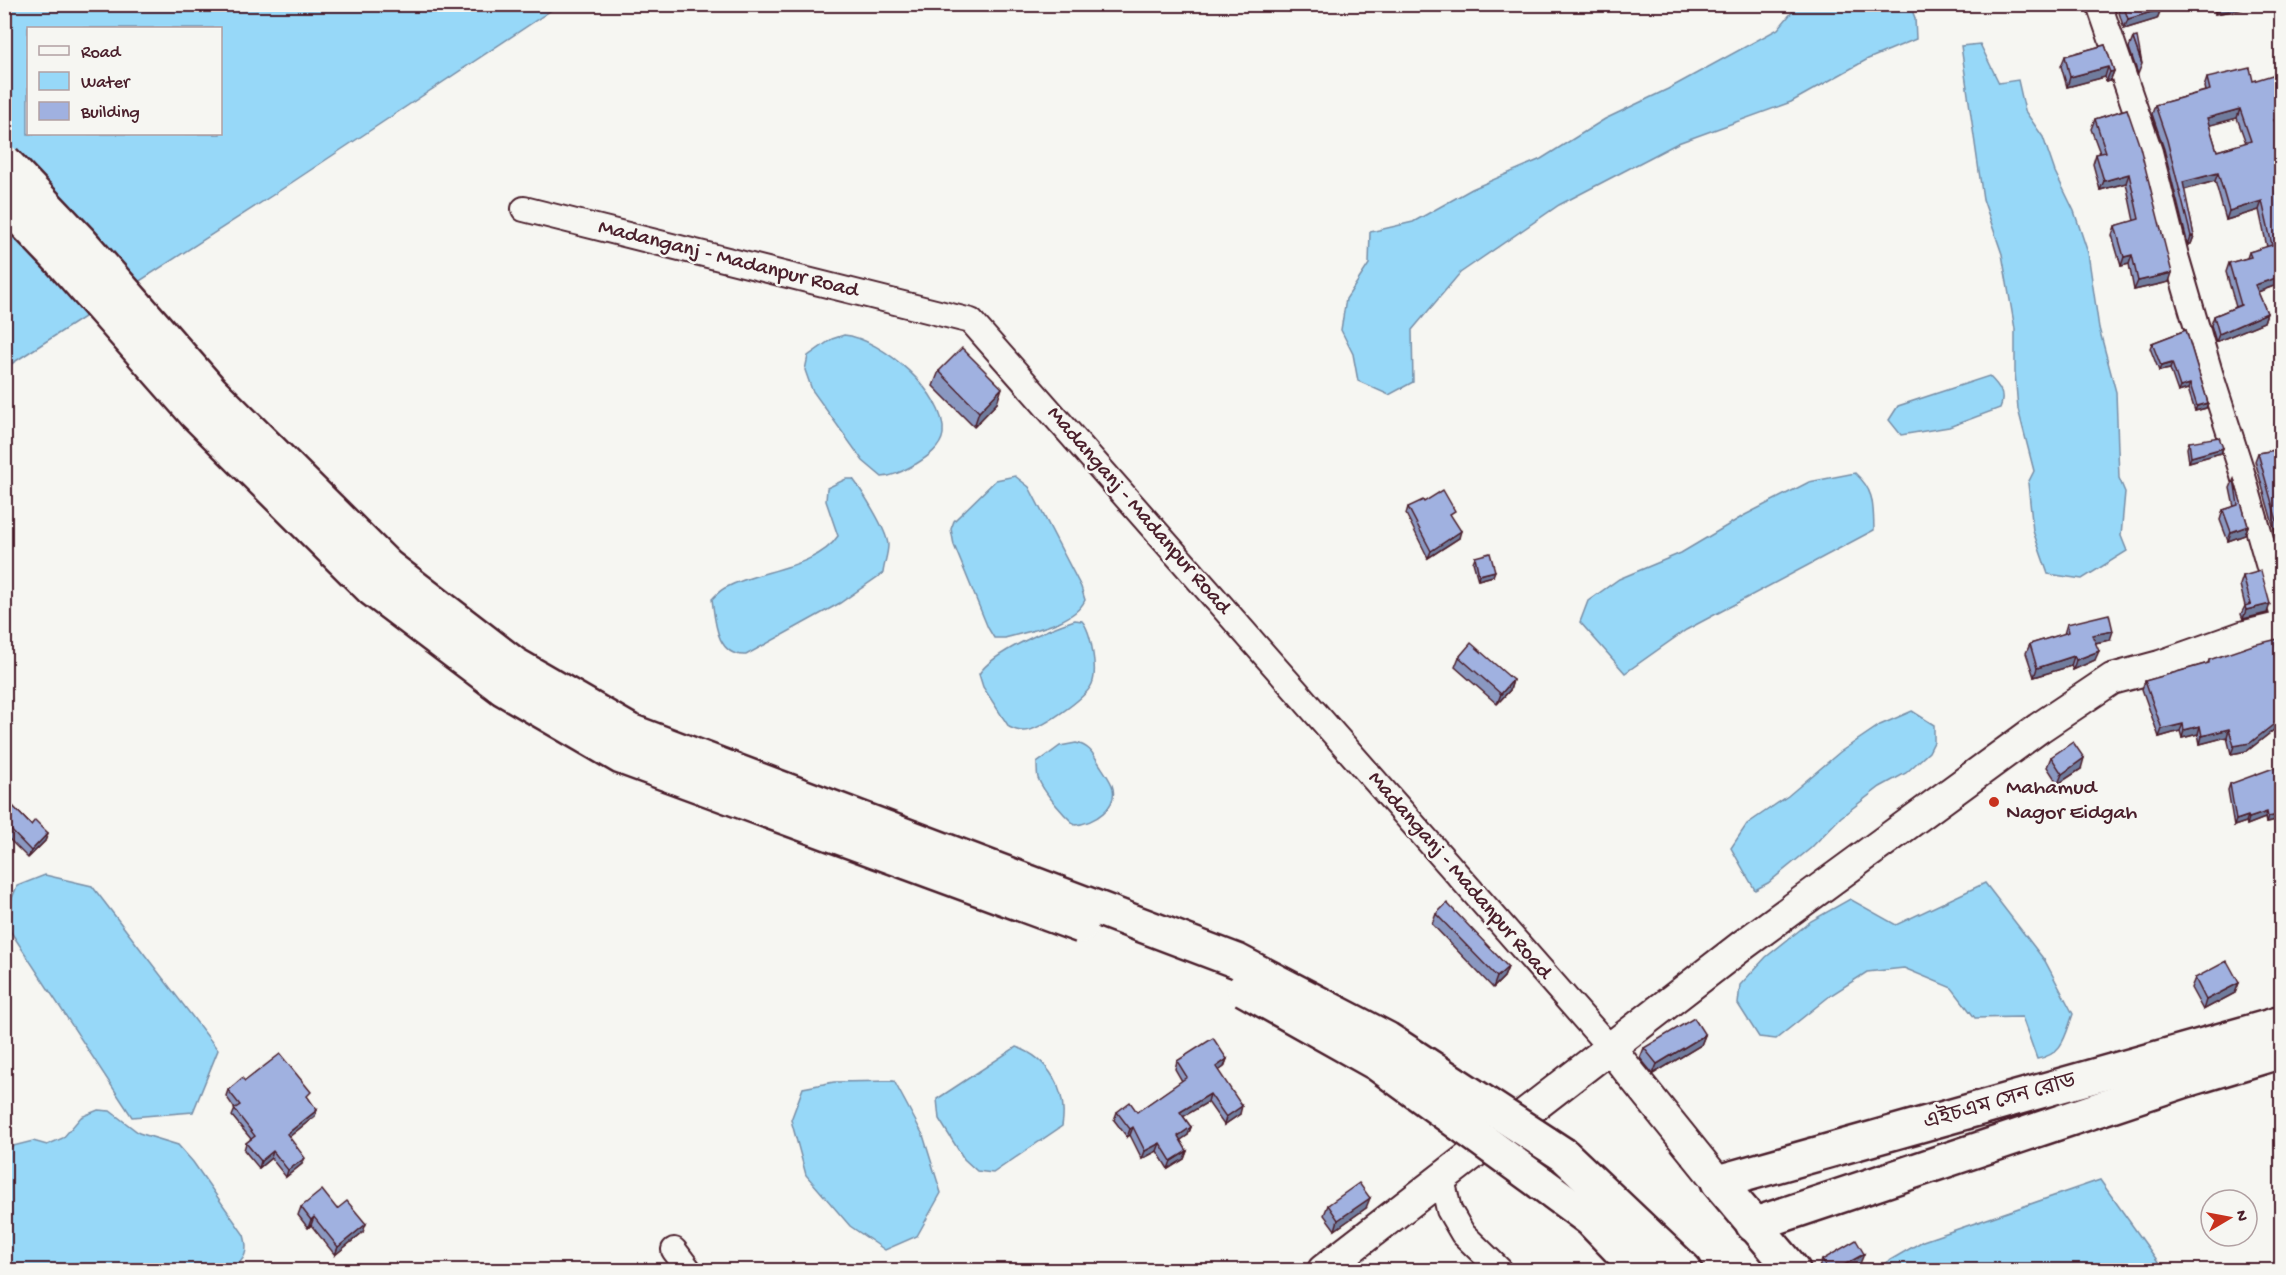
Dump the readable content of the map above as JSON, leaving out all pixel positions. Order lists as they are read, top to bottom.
{
  "streets": {
    "main road": ["এইচএম সেন রোড"],
    "street": ["Madanganj - Madanpur Road"]
  },
  "places": ["Mahamud Nagor Eidgah"],
  "legend": ["Road", "Water", "Building"],
  "north": "right"
}
